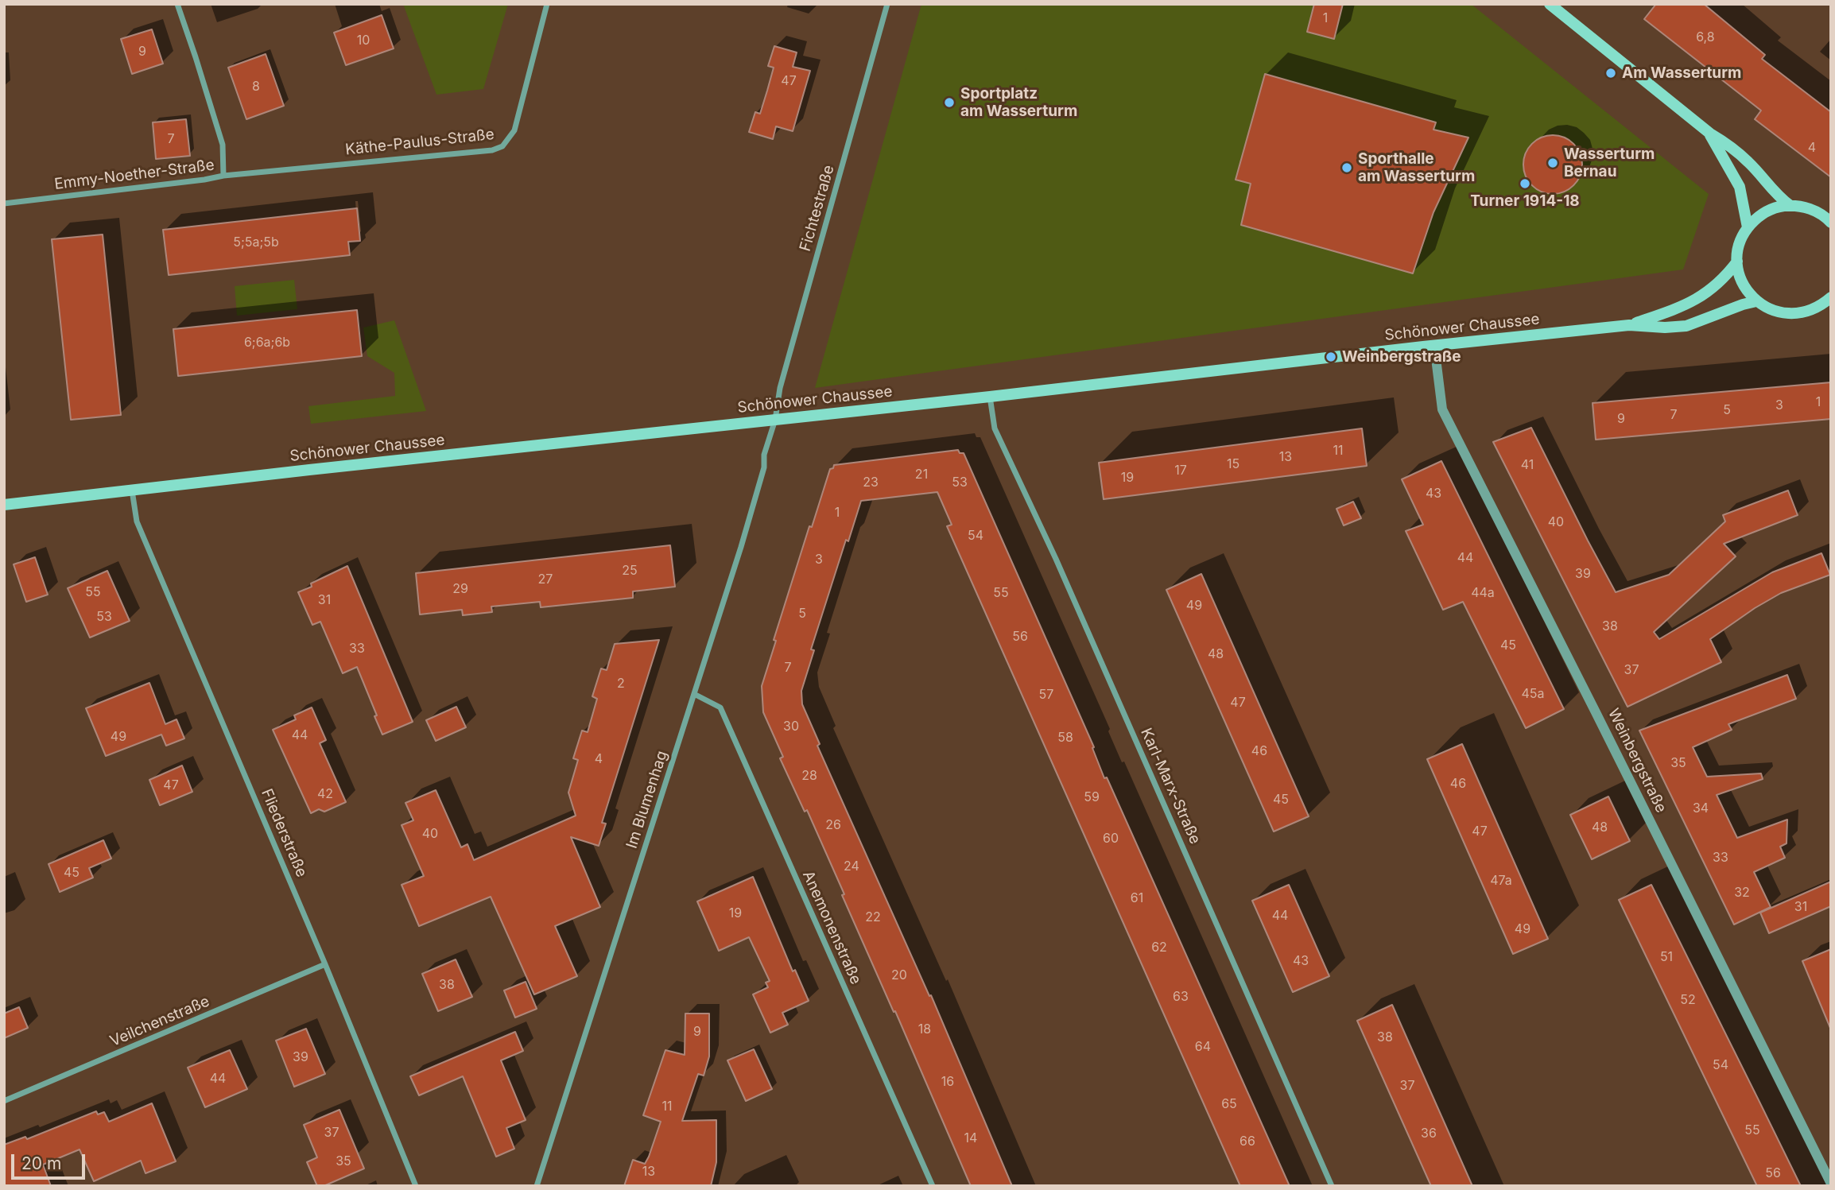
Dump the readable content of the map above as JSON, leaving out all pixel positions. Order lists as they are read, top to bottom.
{
  "streets": {
    "main road": ["Schönower Chaussee"],
    "street": [
      "Käthe-Paulus-Straße",
      "Emmy-Noether-Straße",
      "Fichtestraße",
      "Weinbergstraße",
      "Karl-Marx-Straße",
      "Im Blumenhag",
      "Fliederstraße",
      "Anemonenstraße",
      "Veilchenstraße"
    ]
  },
  "crossings": [
    ["Käthe-Paulus-Straße", "Emmy-Noether-Straße"],
    ["Fichtestraße", "Schönower Chaussee"],
    ["Fichtestraße", "Im Blumenhag"],
    ["Schönower Chaussee", "Weinbergstraße"],
    ["Schönower Chaussee", "Karl-Marx-Straße"],
    ["Schönower Chaussee", "Im Blumenhag"],
    ["Schönower Chaussee", "Fliederstraße"],
    ["Im Blumenhag", "Anemonenstraße"],
    ["Fliederstraße", "Veilchenstraße"]
  ],
  "places": [
    "Am Wasserturm",
    "Sportplatz am Wasserturm",
    "Wasserturm Bernau",
    "Sporthalle am Wasserturm",
    "Turner 1914-18",
    "Weinbergstraße"
  ],
  "house_numbers": [
    "1",
    "6,8",
    "10",
    "9",
    "47",
    "8",
    "7",
    "4",
    "5;5a;5b",
    "6;6a;6b",
    "1",
    "3",
    "5",
    "7",
    "9",
    "11",
    "13",
    "15",
    "41",
    "17",
    "21",
    "19",
    "23",
    "53",
    "43",
    "1",
    "40",
    "54",
    "44",
    "3",
    "25",
    "39",
    "27",
    "29",
    "55",
    "55",
    "44a",
    "31",
    "49",
    "5",
    "53",
    "38",
    "56",
    "45",
    "33",
    "48",
    "7",
    "37",
    "2",
    "45a",
    "57",
    "47",
    "30",
    "44",
    "49",
    "58",
    "46",
    "4",
    "35",
    "28",
    "46",
    "47",
    "42",
    "59",
    "45",
    "34",
    "26",
    "48",
    "47",
    "40",
    "60",
    "33",
    "24",
    "45",
    "47a",
    "32",
    "61",
    "31",
    "19",
    "44",
    "22",
    "49",
    "62",
    "51",
    "43",
    "20",
    "38",
    "63",
    "52",
    "18",
    "9",
    "38",
    "64",
    "39",
    "54",
    "44",
    "16",
    "37",
    "65",
    "11",
    "55",
    "37",
    "36",
    "14",
    "66",
    "35",
    "13",
    "56"
  ],
  "scale_bar": "20 m"
}
